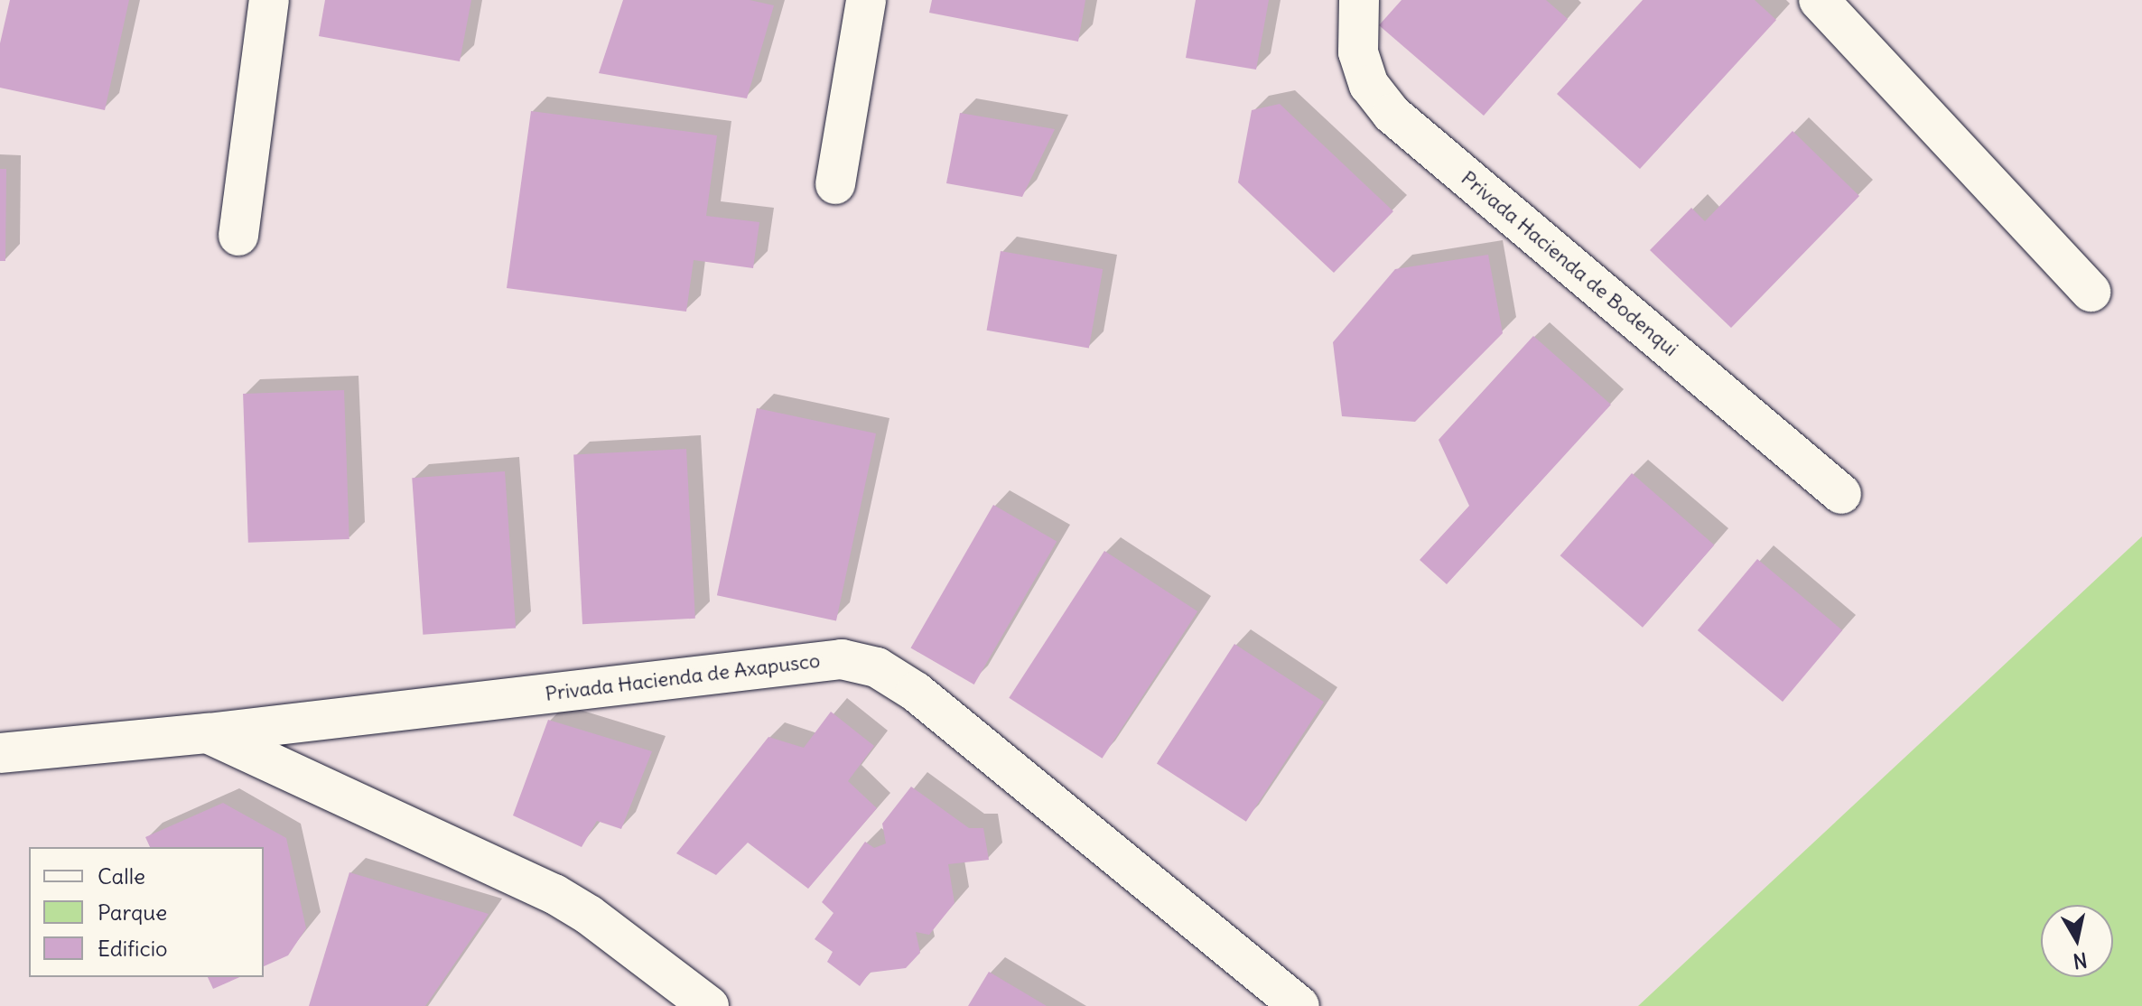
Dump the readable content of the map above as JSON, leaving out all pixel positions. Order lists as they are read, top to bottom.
{
  "streets": {
    "street": ["Privada Hacienda de Bodenqui", "Privada Hacienda de Axapusco"]
  },
  "legend": ["Calle", "Parque", "Edificio"],
  "north": "bottom"
}
